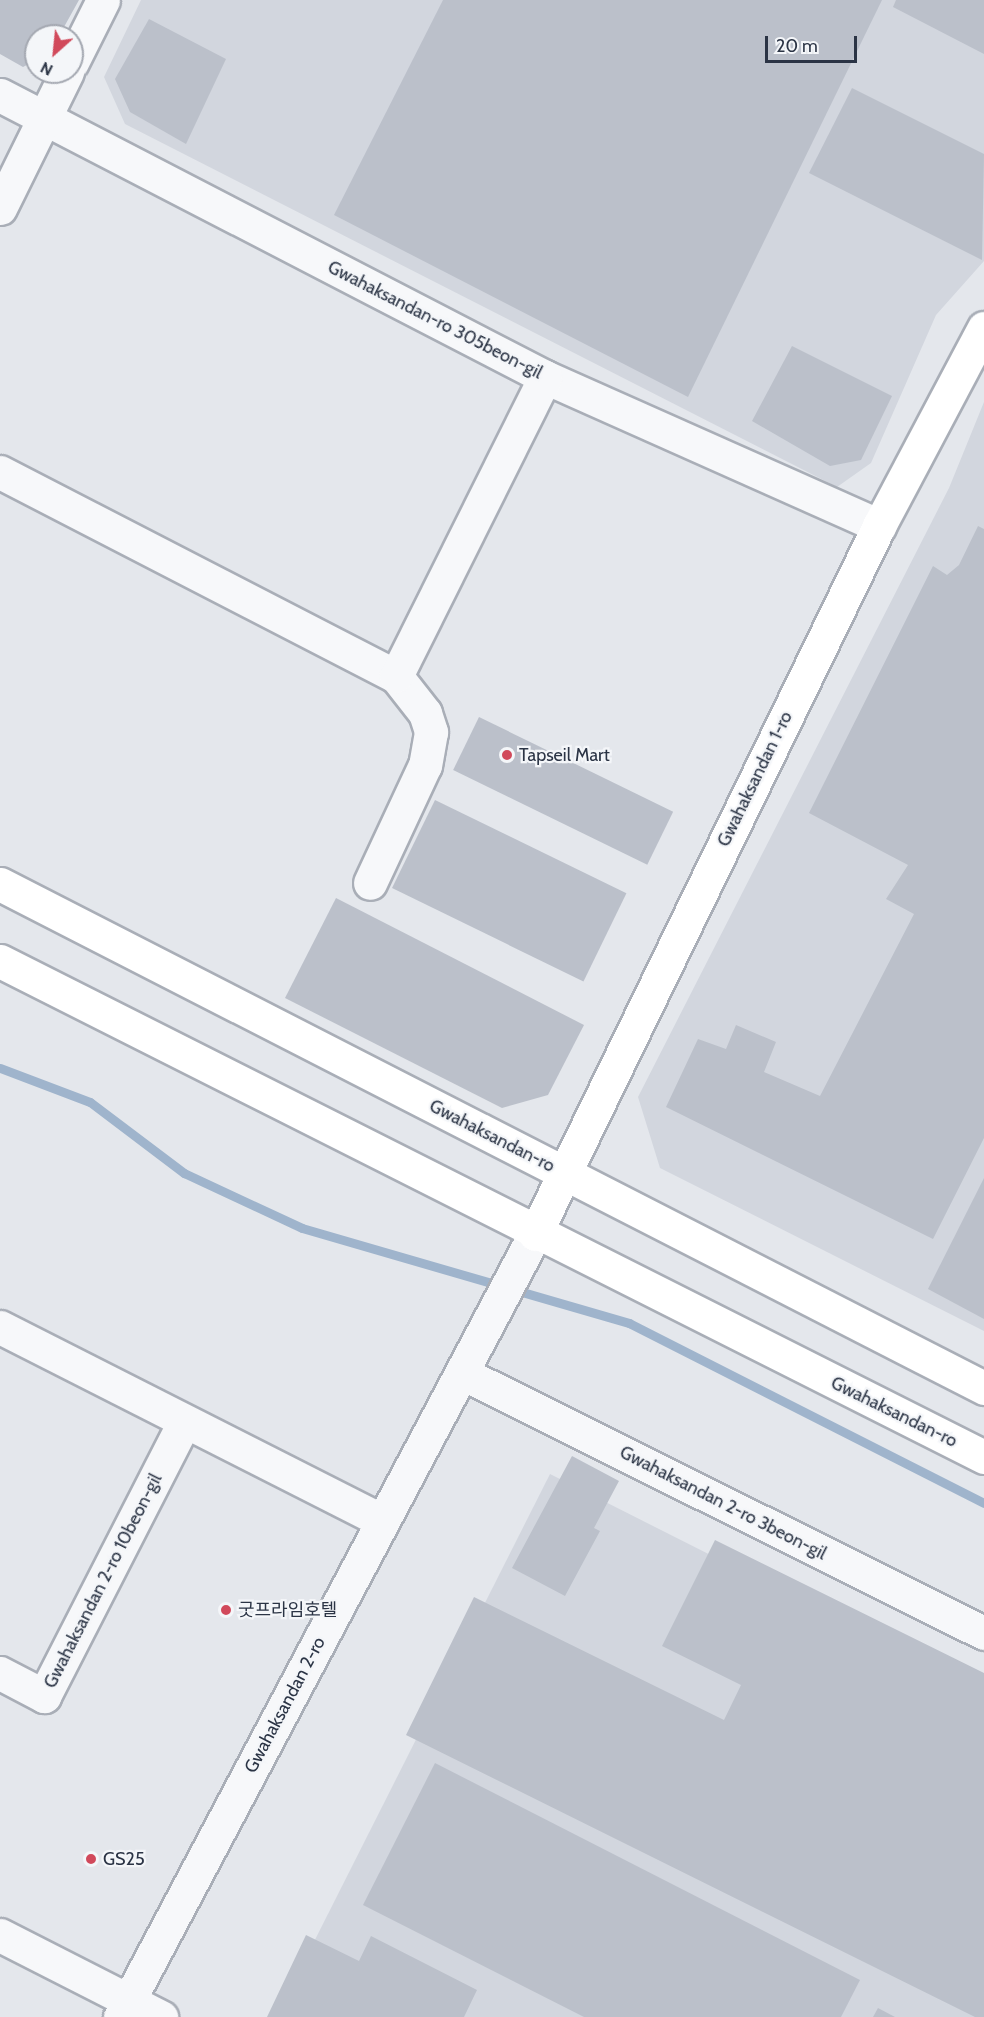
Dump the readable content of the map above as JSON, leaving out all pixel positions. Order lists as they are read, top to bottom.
{
  "streets": {
    "main road": ["Gwahaksandan 1-ro", "Gwahaksandan-ro"],
    "street": [
      "Gwahaksandan-ro 305beon-gil",
      "Gwahaksandan 2-ro 3beon-gil",
      "Gwahaksandan 2-ro 10beon-gil",
      "Gwahaksandan 2-ro"
    ]
  },
  "crossings": [
    ["Gwahaksandan-ro 305beon-gil", "Gwahaksandan 1-ro"],
    ["Gwahaksandan 1-ro", "Gwahaksandan-ro"],
    ["Gwahaksandan 1-ro", "Gwahaksandan 2-ro"],
    ["Gwahaksandan-ro", "Gwahaksandan 2-ro"],
    ["Gwahaksandan 2-ro 3beon-gil", "Gwahaksandan 2-ro"]
  ],
  "places": ["Tapseil Mart", "굿프라임호텔", "GS25"],
  "scale_bar": "20 m",
  "north": "bottom left"
}
